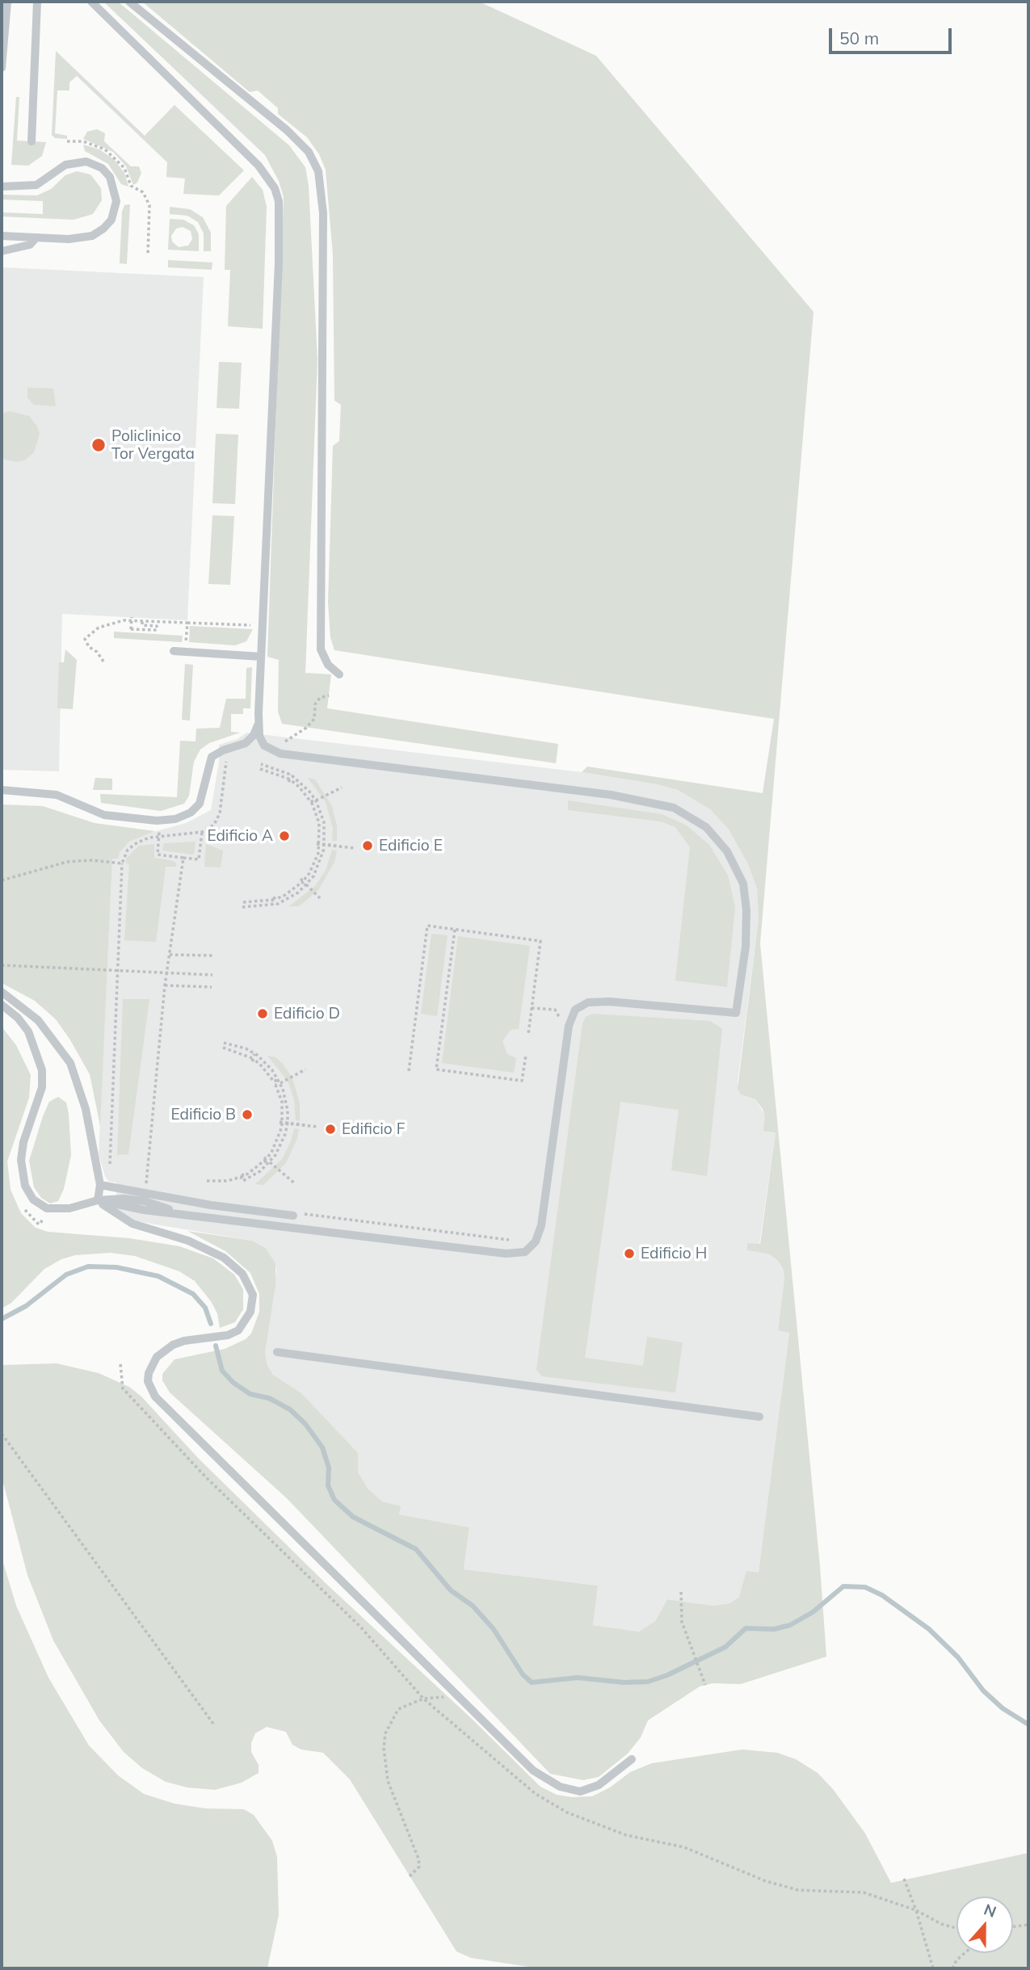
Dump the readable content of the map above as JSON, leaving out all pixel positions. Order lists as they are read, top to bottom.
{
  "places": [
    "Policlinico Tor Vergata",
    "Edificio A",
    "Edificio E",
    "Edificio D",
    "Edificio B",
    "Edificio F",
    "Edificio H"
  ],
  "scale_bar": "50 m",
  "north": "top"
}
